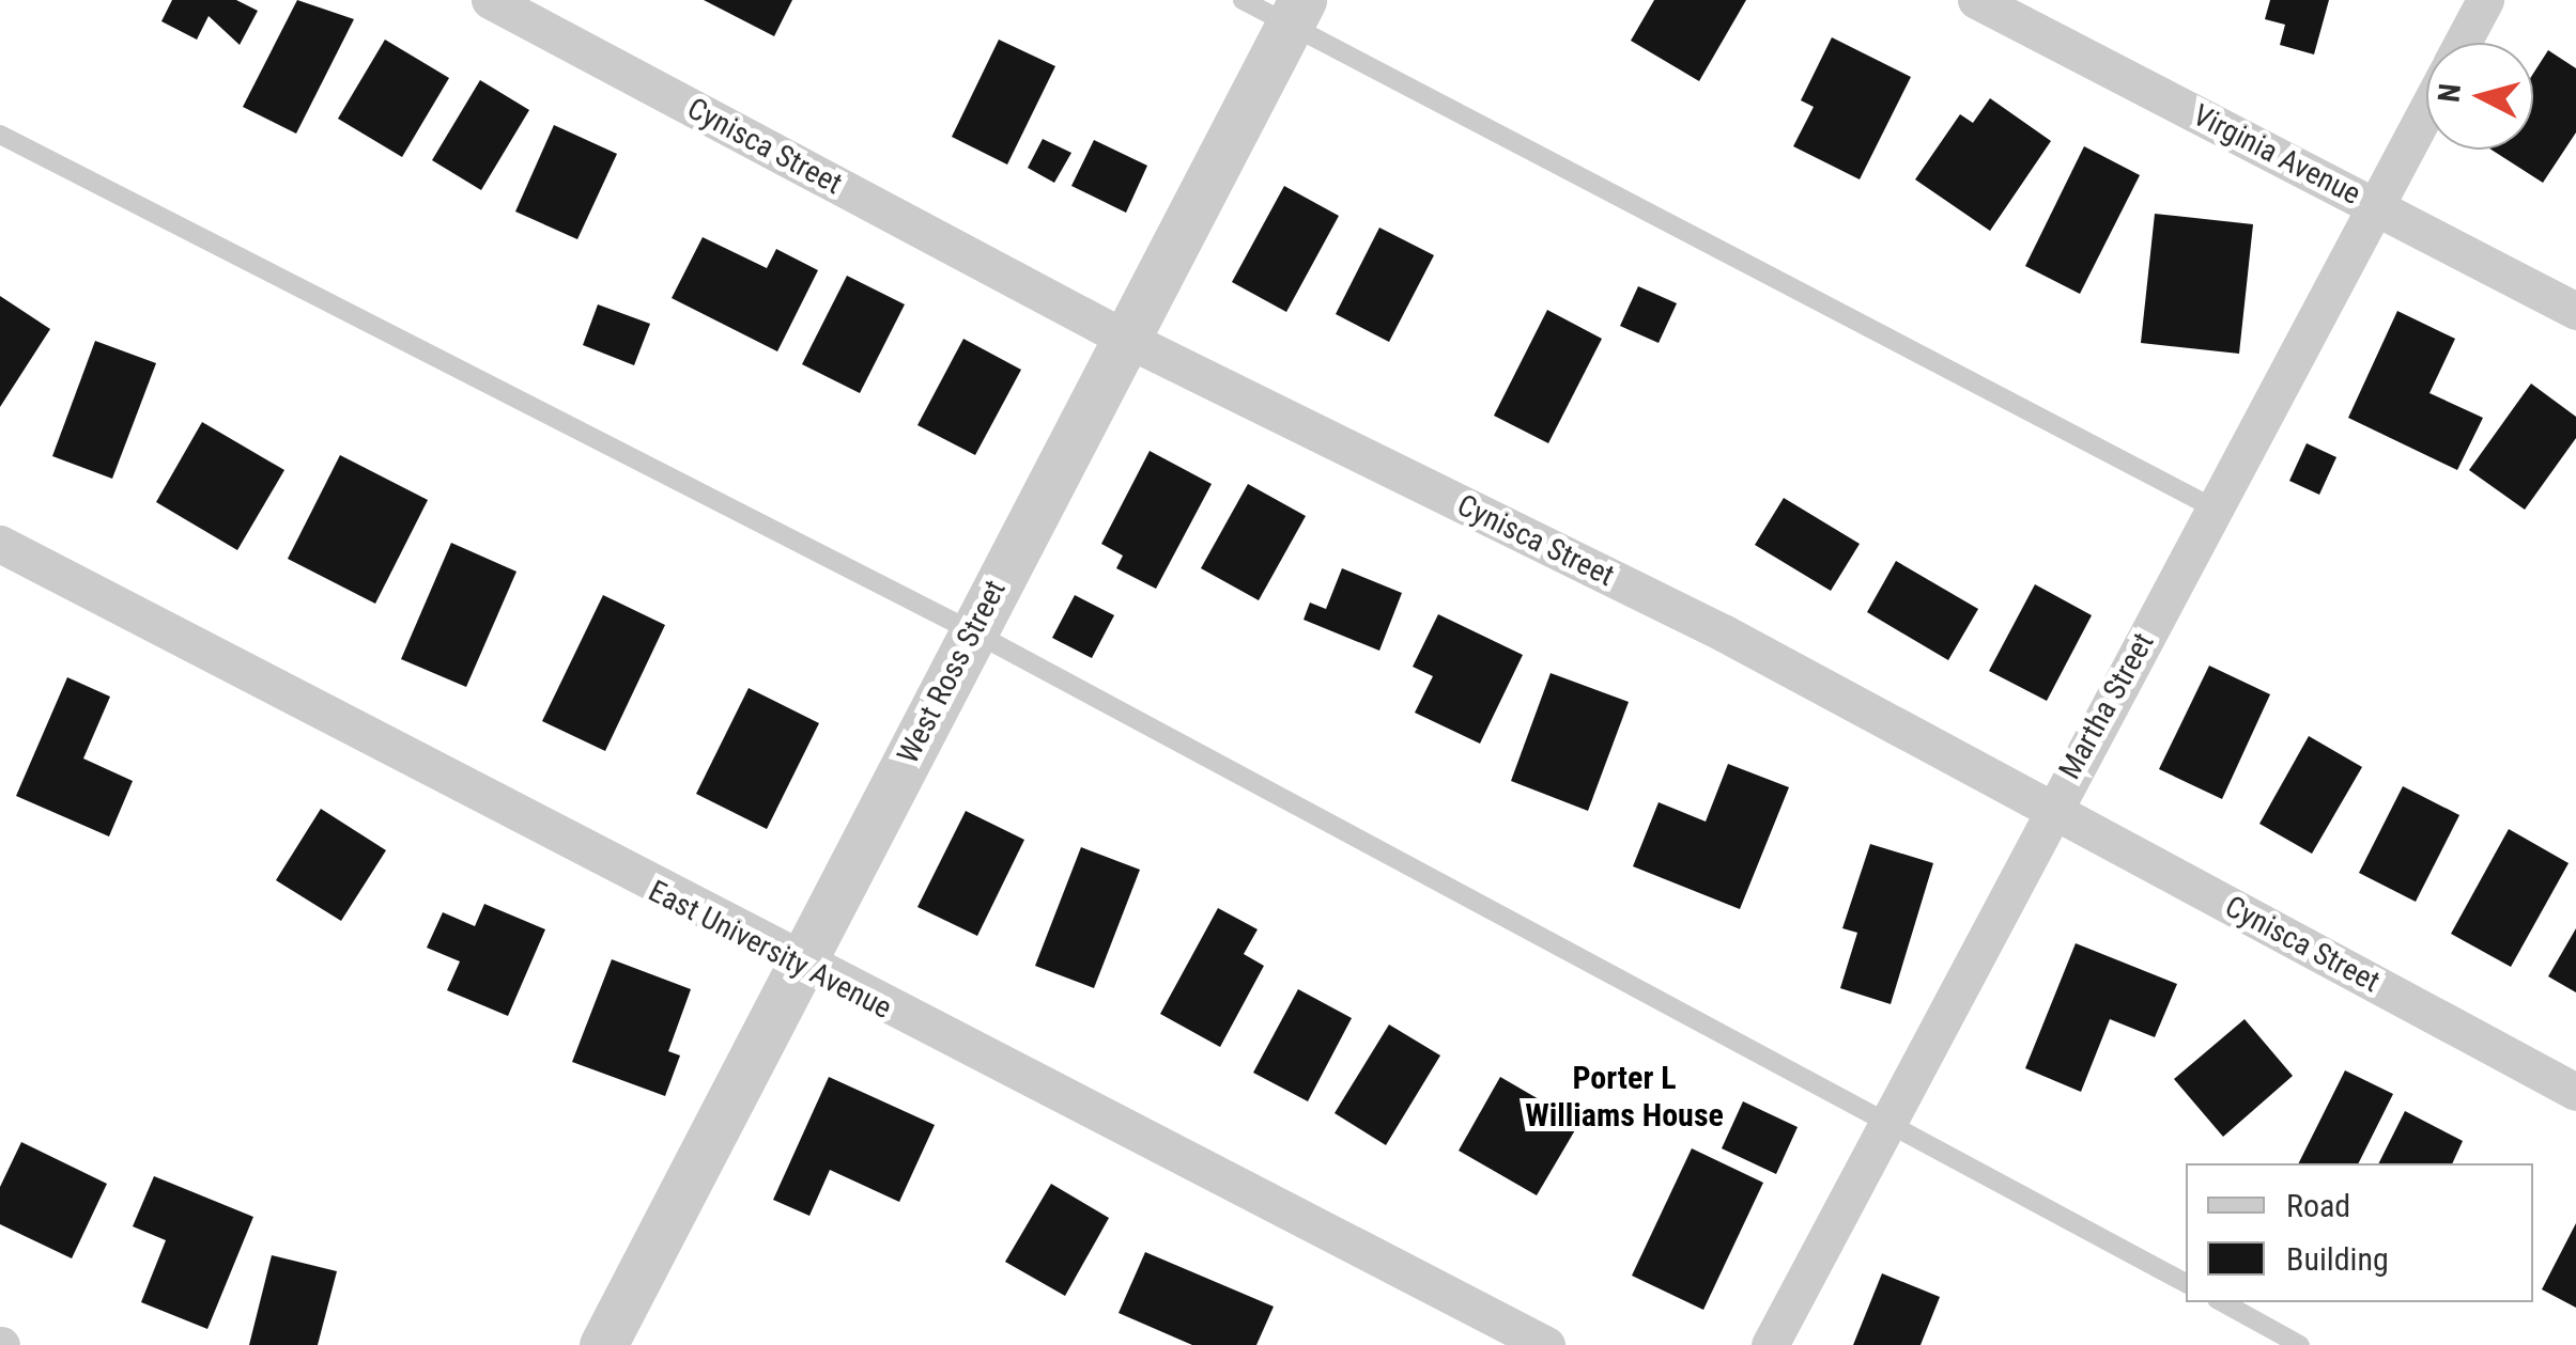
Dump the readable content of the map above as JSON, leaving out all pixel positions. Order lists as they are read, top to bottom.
{
  "streets": {
    "street": [
      "Cynisca Street",
      "Virginia Avenue",
      "West Ross Street",
      "Martha Street",
      "East University Avenue"
    ]
  },
  "crossings": [
    ["Cynisca Street", "West Ross Street"],
    ["Cynisca Street", "Martha Street"],
    ["Virginia Avenue", "Martha Street"],
    ["West Ross Street", "East University Avenue"]
  ],
  "districts": ["Porter L Williams House"],
  "legend": ["Road", "Building"],
  "north": "left"
}
